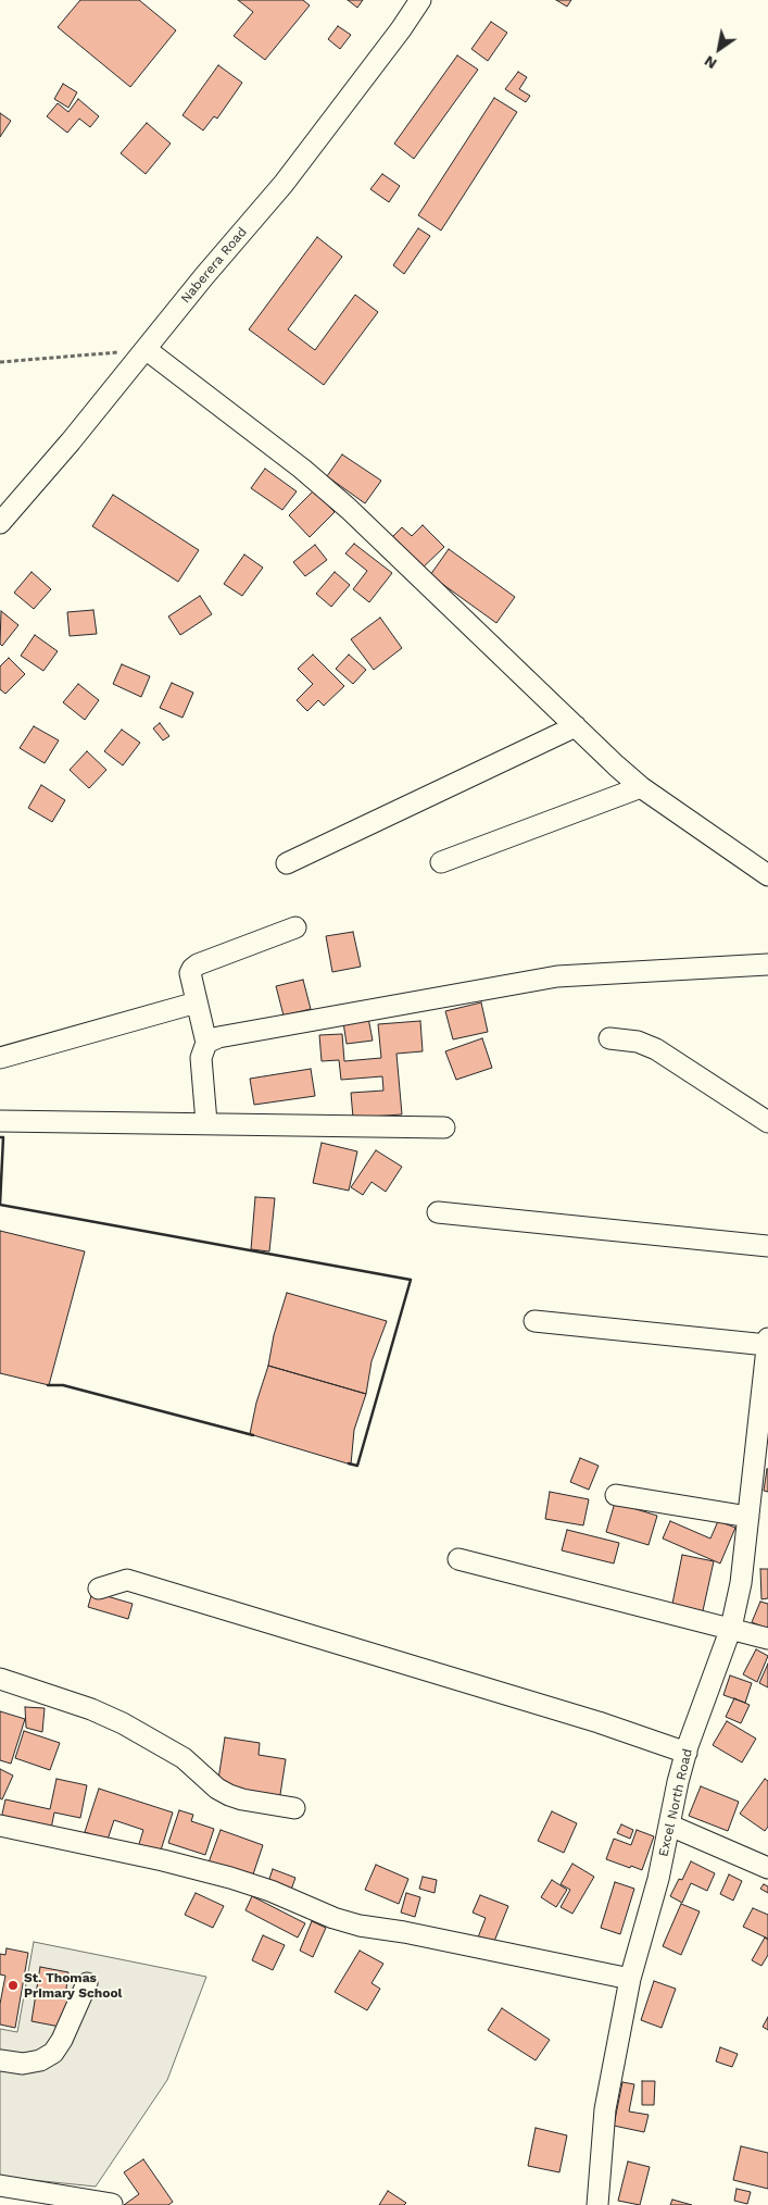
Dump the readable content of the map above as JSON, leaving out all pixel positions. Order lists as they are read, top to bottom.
{
  "streets": {
    "street": ["Naberera Road", "Excel North Road"]
  },
  "places": ["St. Thomas Primary School"],
  "north": "bottom left"
}
